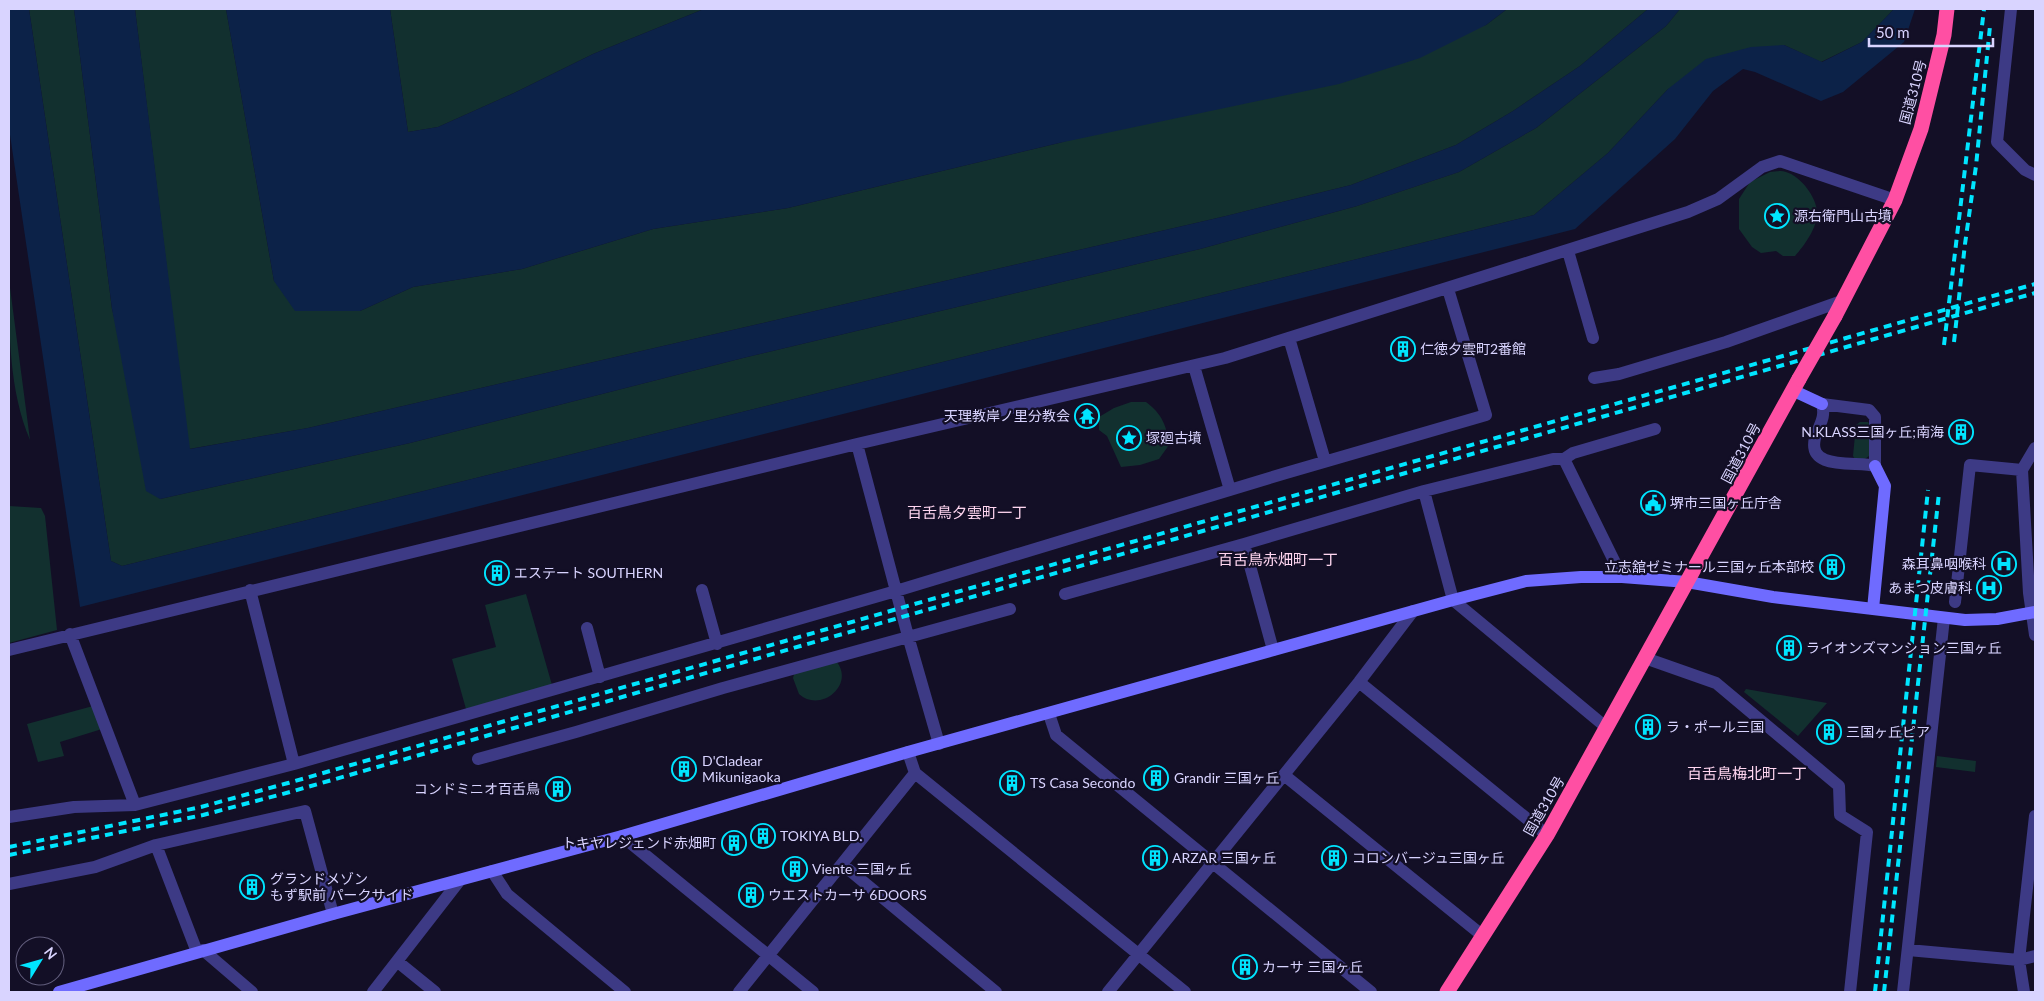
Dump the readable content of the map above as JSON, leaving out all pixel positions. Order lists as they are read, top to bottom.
{
  "streets": {
    "highway": ["国道310号"]
  },
  "districts": ["百舌鳥夕雲町一丁", "百舌鳥赤畑町一丁", "百舌鳥梅北町一丁"],
  "places": {
    "place": ["源右衛門山古墳", "塚廻古墳"],
    "building": [
      "仁徳夕雲町2番館",
      "N.KLASS三国ヶ丘;南海",
      "立志舘ゼミナール三国ヶ丘本部校",
      "エステート SOUTHERN",
      "ライオンズマンション三国ヶ丘",
      "ラ・ポール三国",
      "三国ヶ丘ピア",
      "D'Cladear Mikunigaoka",
      "Grandir 三国ヶ丘",
      "TS Casa Secondo",
      "コンドミニオ百舌鳥",
      "TOKIYA BLD.",
      "トキヤレジェンド赤畑町",
      "ARZAR 三国ヶ丘",
      "コロンバージュ三国ヶ丘",
      "Viente 三国ヶ丘",
      "グランドメゾン もず駅前 パークサイド",
      "ウエストカーサ 6DOORS",
      "カーサ 三国ヶ丘"
    ],
    "temple": ["天理教岸ノ里分教会"],
    "public building": ["堺市三国ヶ丘庁舎"],
    "hospital": ["森耳鼻咽喉科", "あまつ皮膚科"]
  },
  "scale_bar": "50 m",
  "north": "top right"
}
